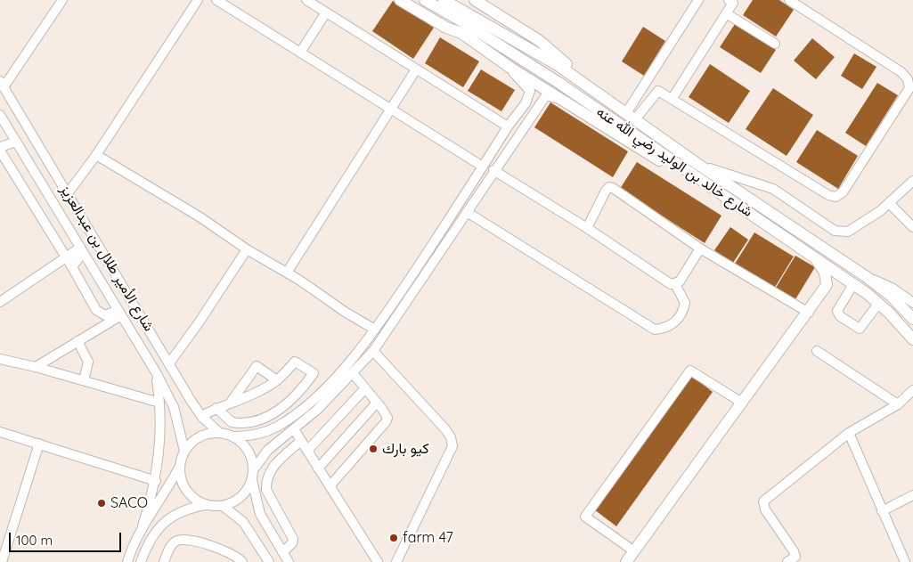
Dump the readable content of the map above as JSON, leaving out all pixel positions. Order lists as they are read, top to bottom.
{
  "streets": {
    "main road": ["شارع خالد بن الوليد رضي الله عنه"],
    "street": ["شارع الأمير طلال بن عبدالعزيز"]
  },
  "places": ["كيو بارك", "SACO", "farm 47"],
  "scale_bar": "100 m"
}
